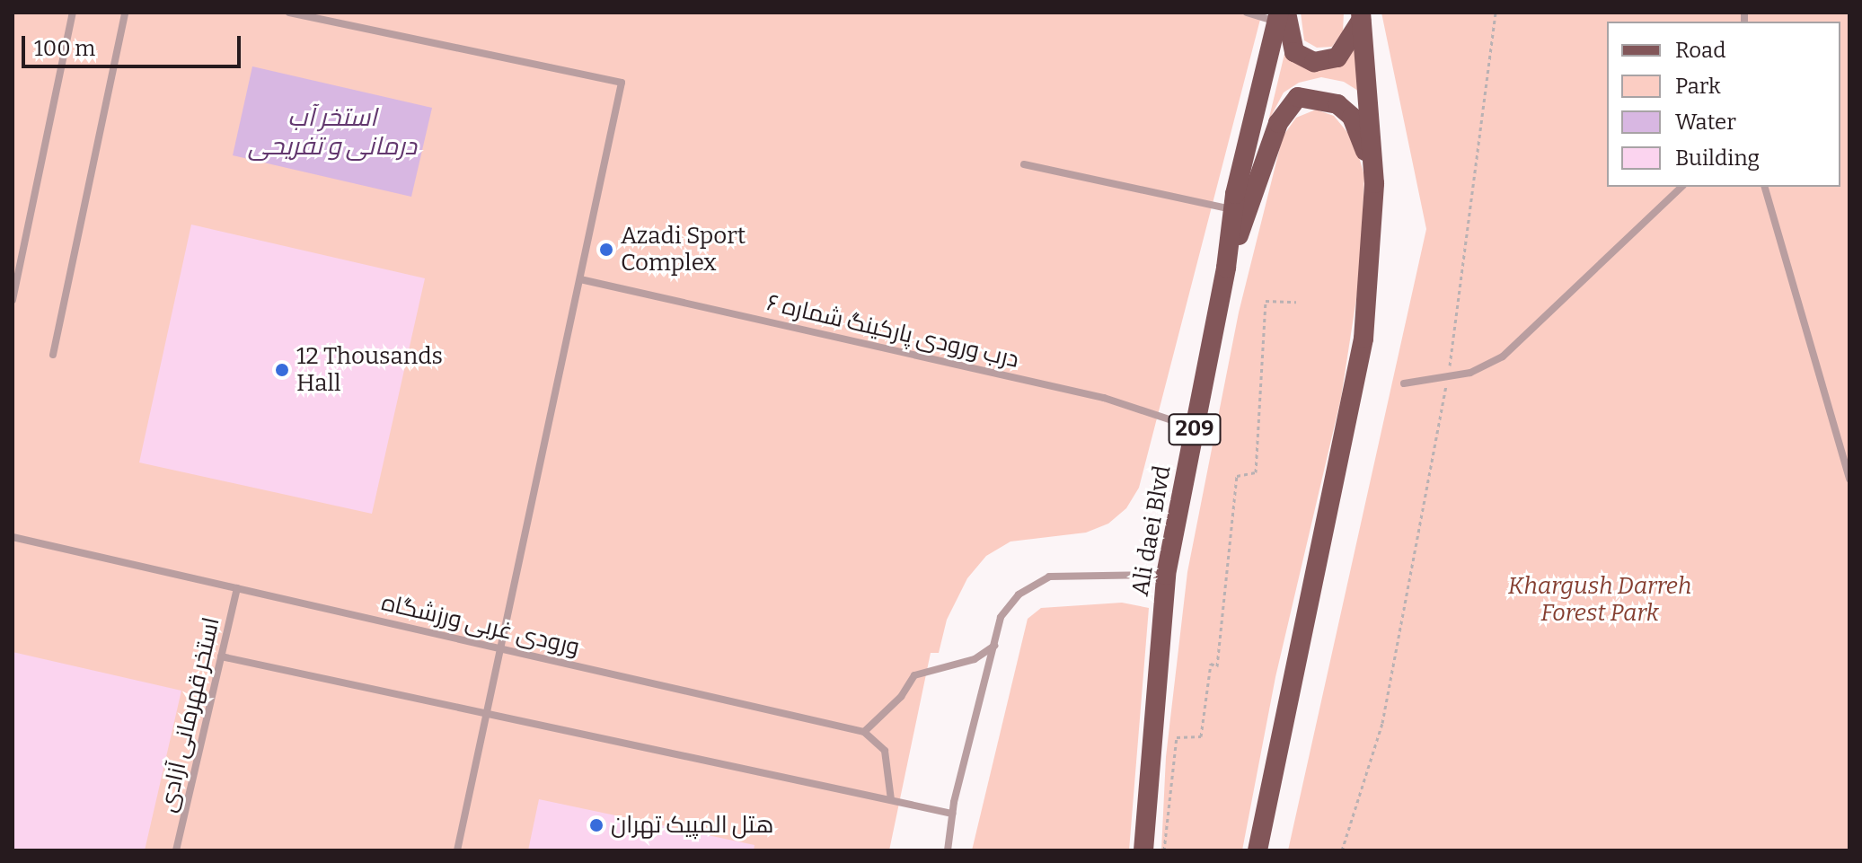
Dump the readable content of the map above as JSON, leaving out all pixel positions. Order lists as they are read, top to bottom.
{
  "streets": {
    "main road": ["209", "Ali daei Blvd"],
    "lane": ["درب ورودی پارکینگ شماره ۶", "ورودی غربی ورزشگاه", "استخر قهرمانی آزادی"]
  },
  "crossings": [
    ["درب ورودی پارکینگ شماره ۶", "Ali daei Blvd"],
    ["ورودی غربی ورزشگاه", "استخر قهرمانی آزادی"]
  ],
  "water": ["استخر آب درمانی و تفریحی"],
  "parks": ["Khargush Darreh Forest Park"],
  "places": ["Azadi Sport Complex", "12 Thousands Hall", "هتل المپیک تهران"],
  "legend": [
    "Road",
    "Park",
    "Water",
    "Building"
  ],
  "scale_bar": "100 m"
}
